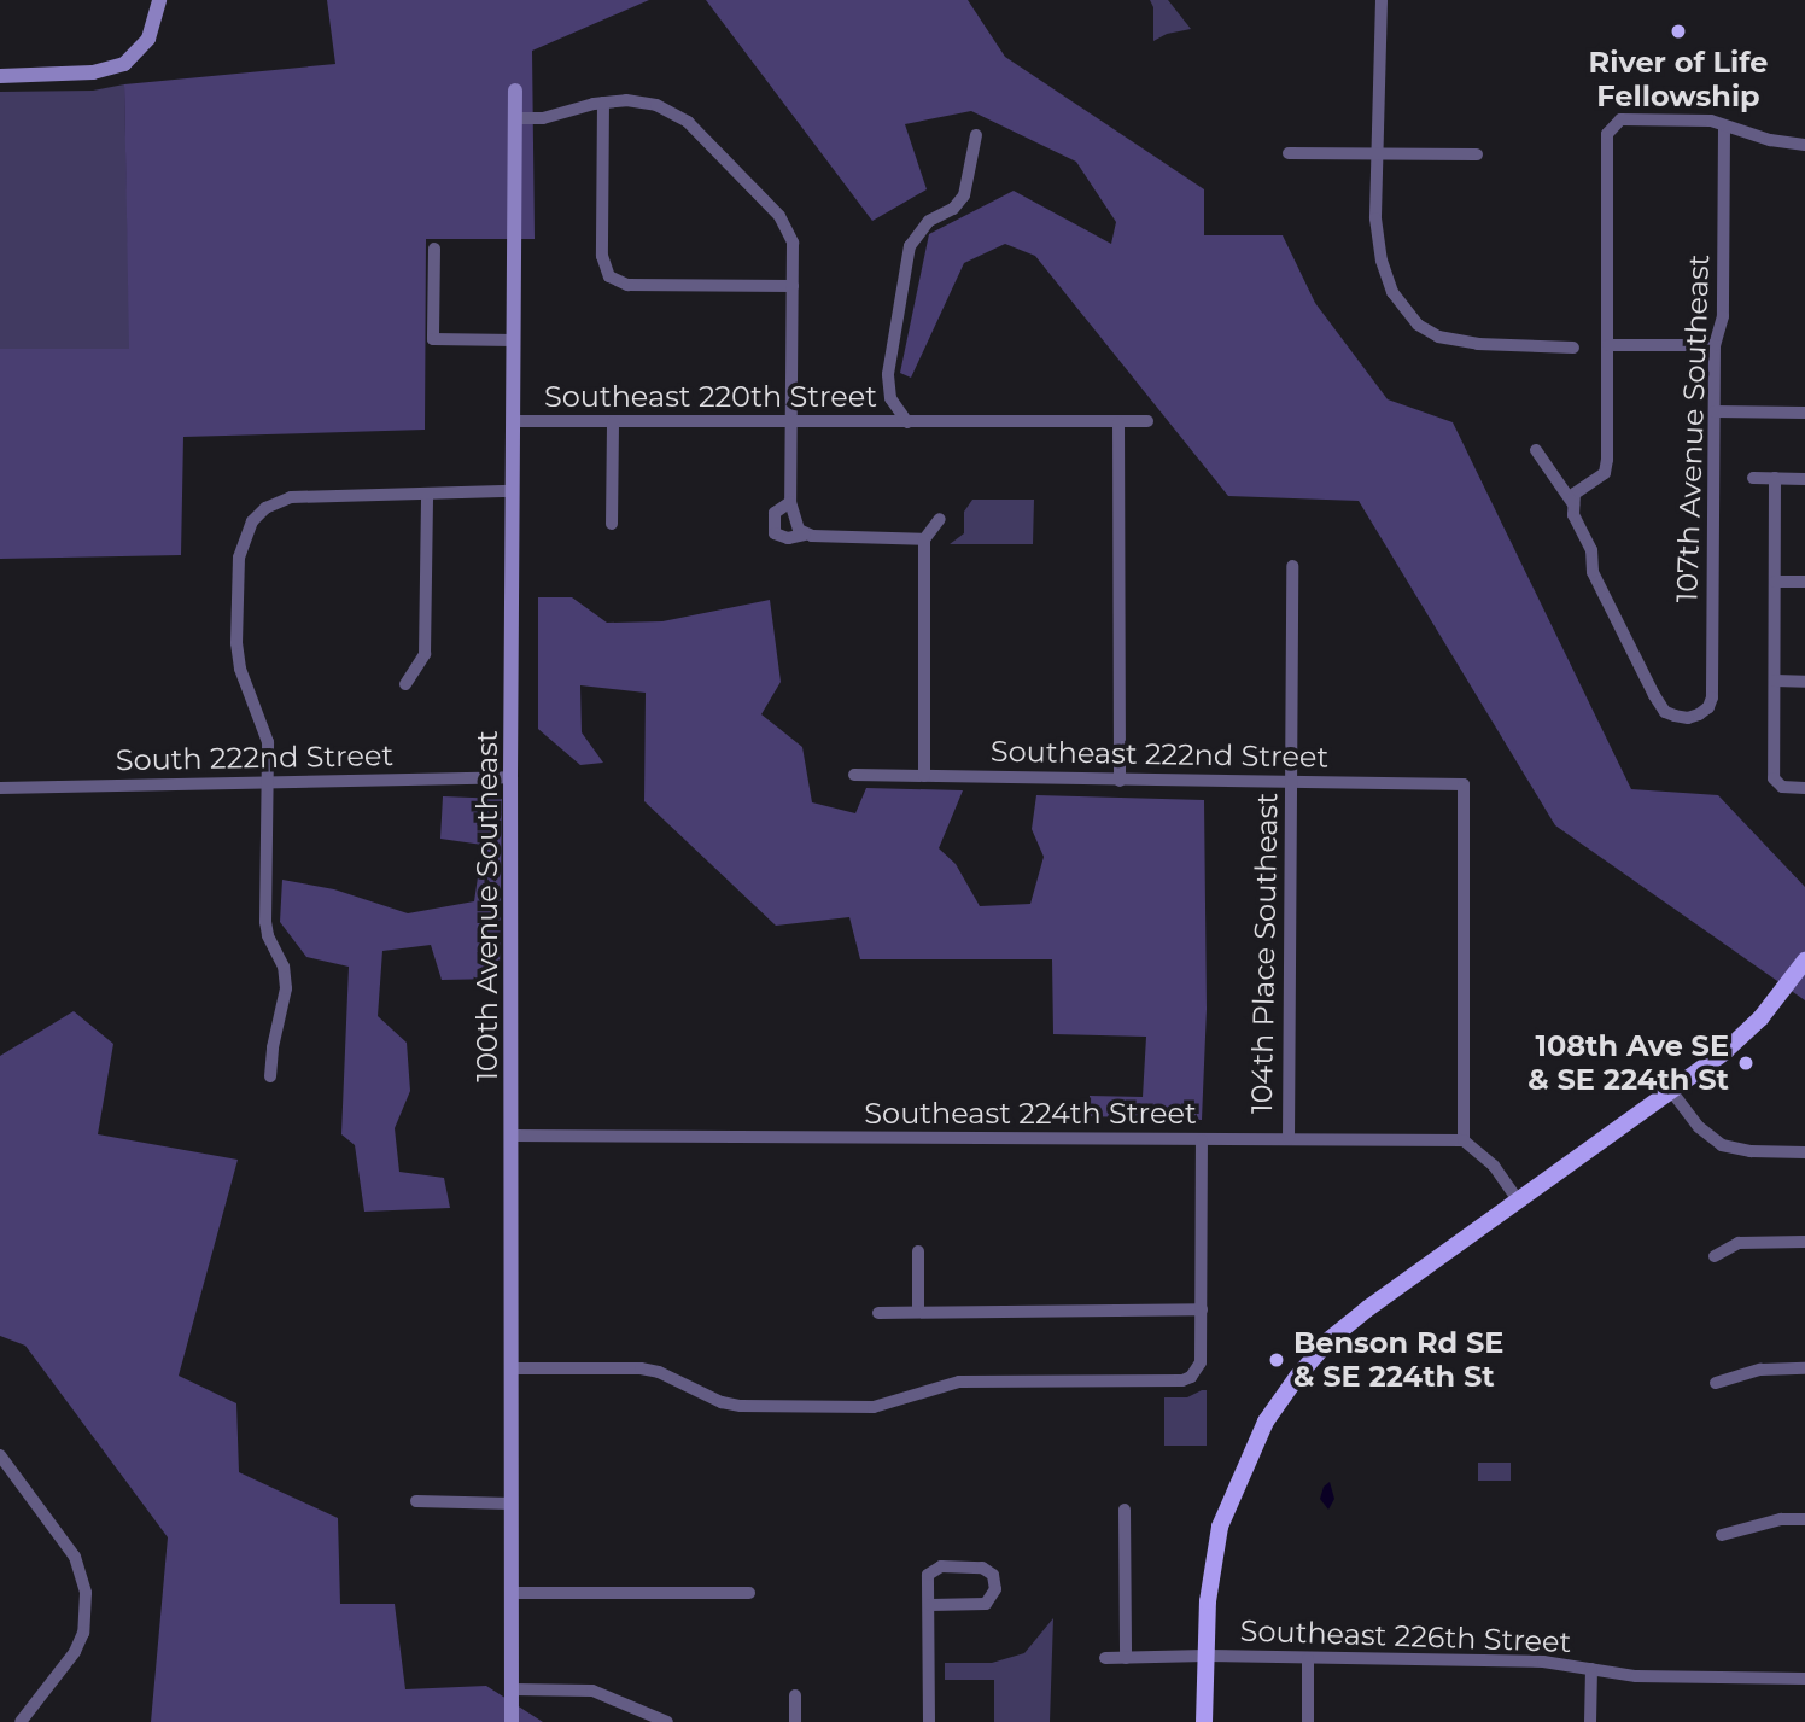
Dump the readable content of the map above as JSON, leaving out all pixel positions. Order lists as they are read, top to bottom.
{
  "streets": {
    "street": [
      "Southeast 220th Street",
      "107th Avenue Southeast",
      "Southeast 222nd Street",
      "South 222nd Street",
      "100th Avenue Southeast",
      "104th Place Southeast",
      "Southeast 224th Street",
      "Southeast 226th Street"
    ]
  },
  "crossings": [
    ["Southeast 220th Street", "100th Avenue Southeast"],
    ["Southeast 222nd Street", "104th Place Southeast"],
    ["Southeast 222nd Street", "Southeast 224th Street"],
    ["South 222nd Street", "100th Avenue Southeast"],
    ["100th Avenue Southeast", "Southeast 224th Street"],
    ["104th Place Southeast", "Southeast 224th Street"]
  ],
  "places": ["River of Life Fellowship", "108th Ave SE & SE 224th St", "Benson Rd SE & SE 224th St"]
}
